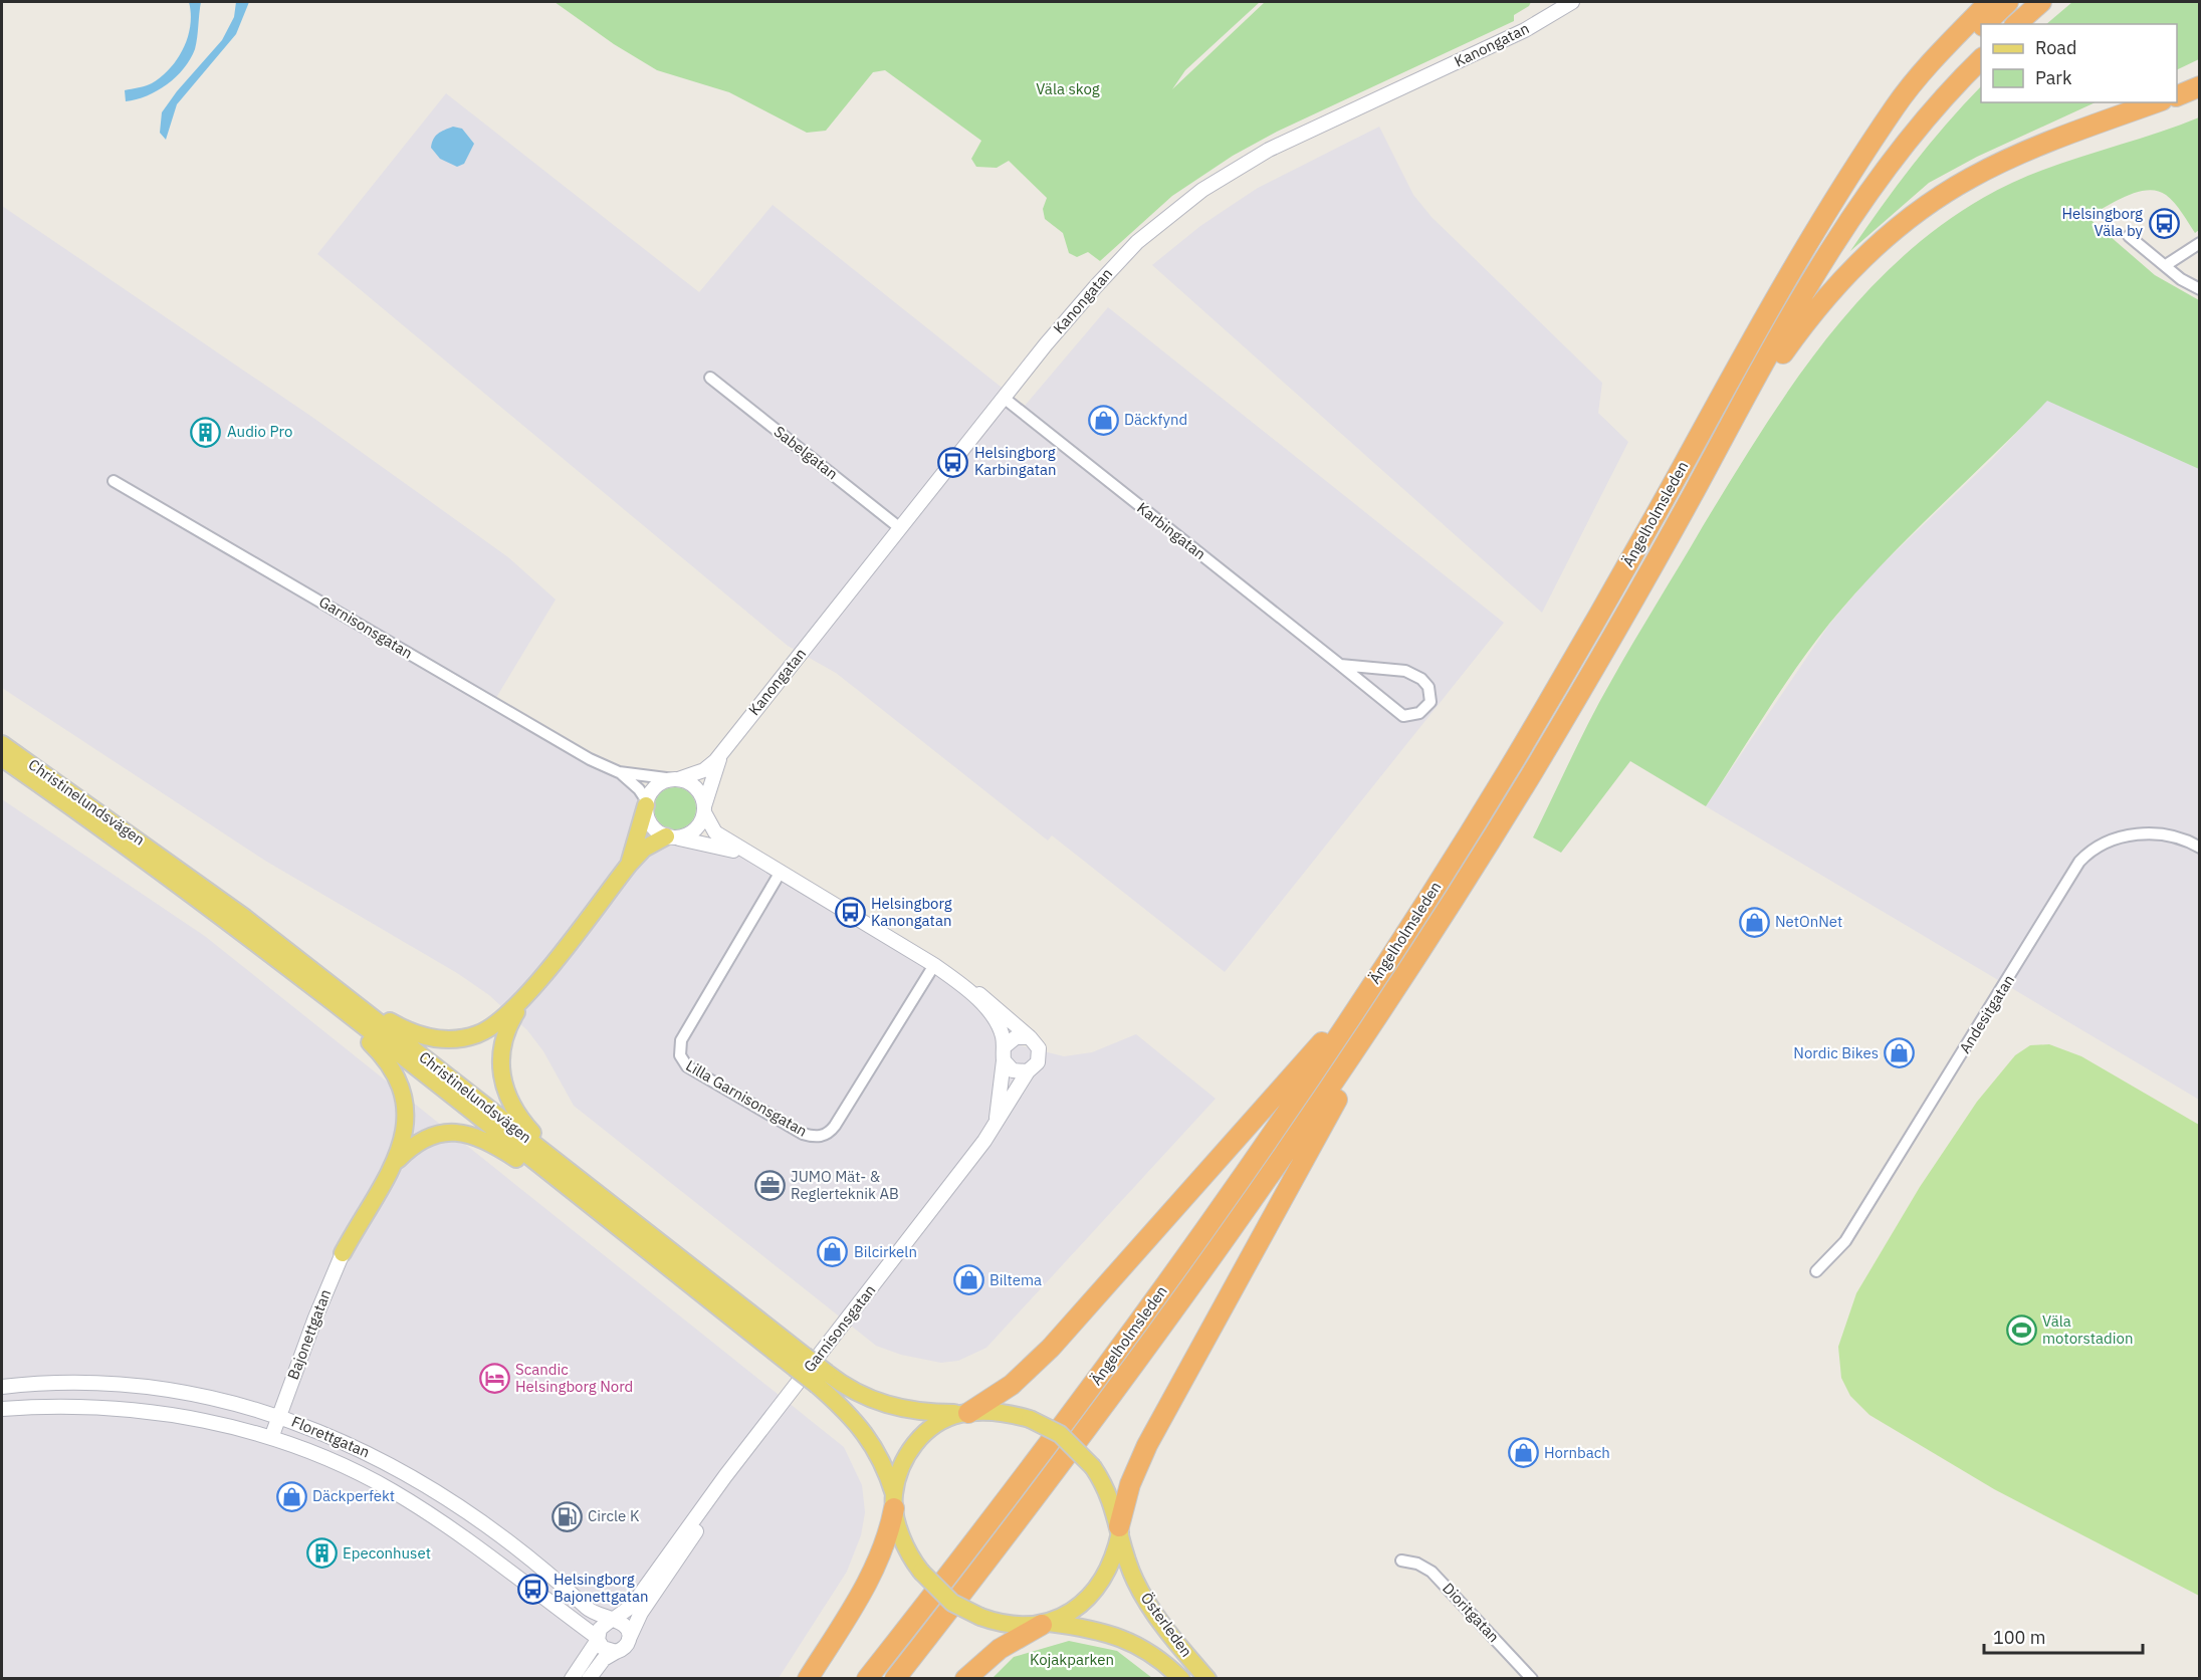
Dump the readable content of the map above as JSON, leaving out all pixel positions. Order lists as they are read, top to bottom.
{
  "streets": {
    "highway": ["Ängelholmsleden"],
    "main road": ["Christinelundsvägen", "Österleden"],
    "street": [
      "Kanongatan",
      "Sabelgatan",
      "Karbingatan",
      "Garnisonsgatan",
      "Andesitgatan",
      "Lilla Garnisonsgatan",
      "Bajonettgatan",
      "Florettgatan",
      "Dioritgatan"
    ]
  },
  "crossings": [
    ["Kanongatan", "Sabelgatan"],
    ["Kanongatan", "Karbingatan"],
    ["Kanongatan", "Garnisonsgatan"],
    ["Garnisonsgatan", "Lilla Garnisonsgatan"],
    ["Garnisonsgatan", "Florettgatan"],
    ["Christinelundsvägen", "Österleden"],
    ["Bajonettgatan", "Florettgatan"]
  ],
  "parks": ["Väla skog", "Kojakparken"],
  "places": {
    "bus stop": [
      "Helsingborg Väla by",
      "Helsingborg Karbingatan",
      "Helsingborg Kanongatan",
      "Helsingborg Bajonettgatan"
    ],
    "shop": [
      "Däckfynd",
      "NetOnNet",
      "Nordic Bikes",
      "Bilcirkeln",
      "Biltema",
      "Hornbach",
      "Däckperfekt"
    ],
    "building": ["Audio Pro", "Epeconhuset"],
    "office": ["JUMO Mät- & Reglerteknik AB"],
    "sports": ["Väla motorstadion"],
    "hotel": ["Scandic Helsingborg Nord"],
    "fuel station": ["Circle K"]
  },
  "legend": ["Road", "Park"],
  "scale_bar": "100 m"
}
